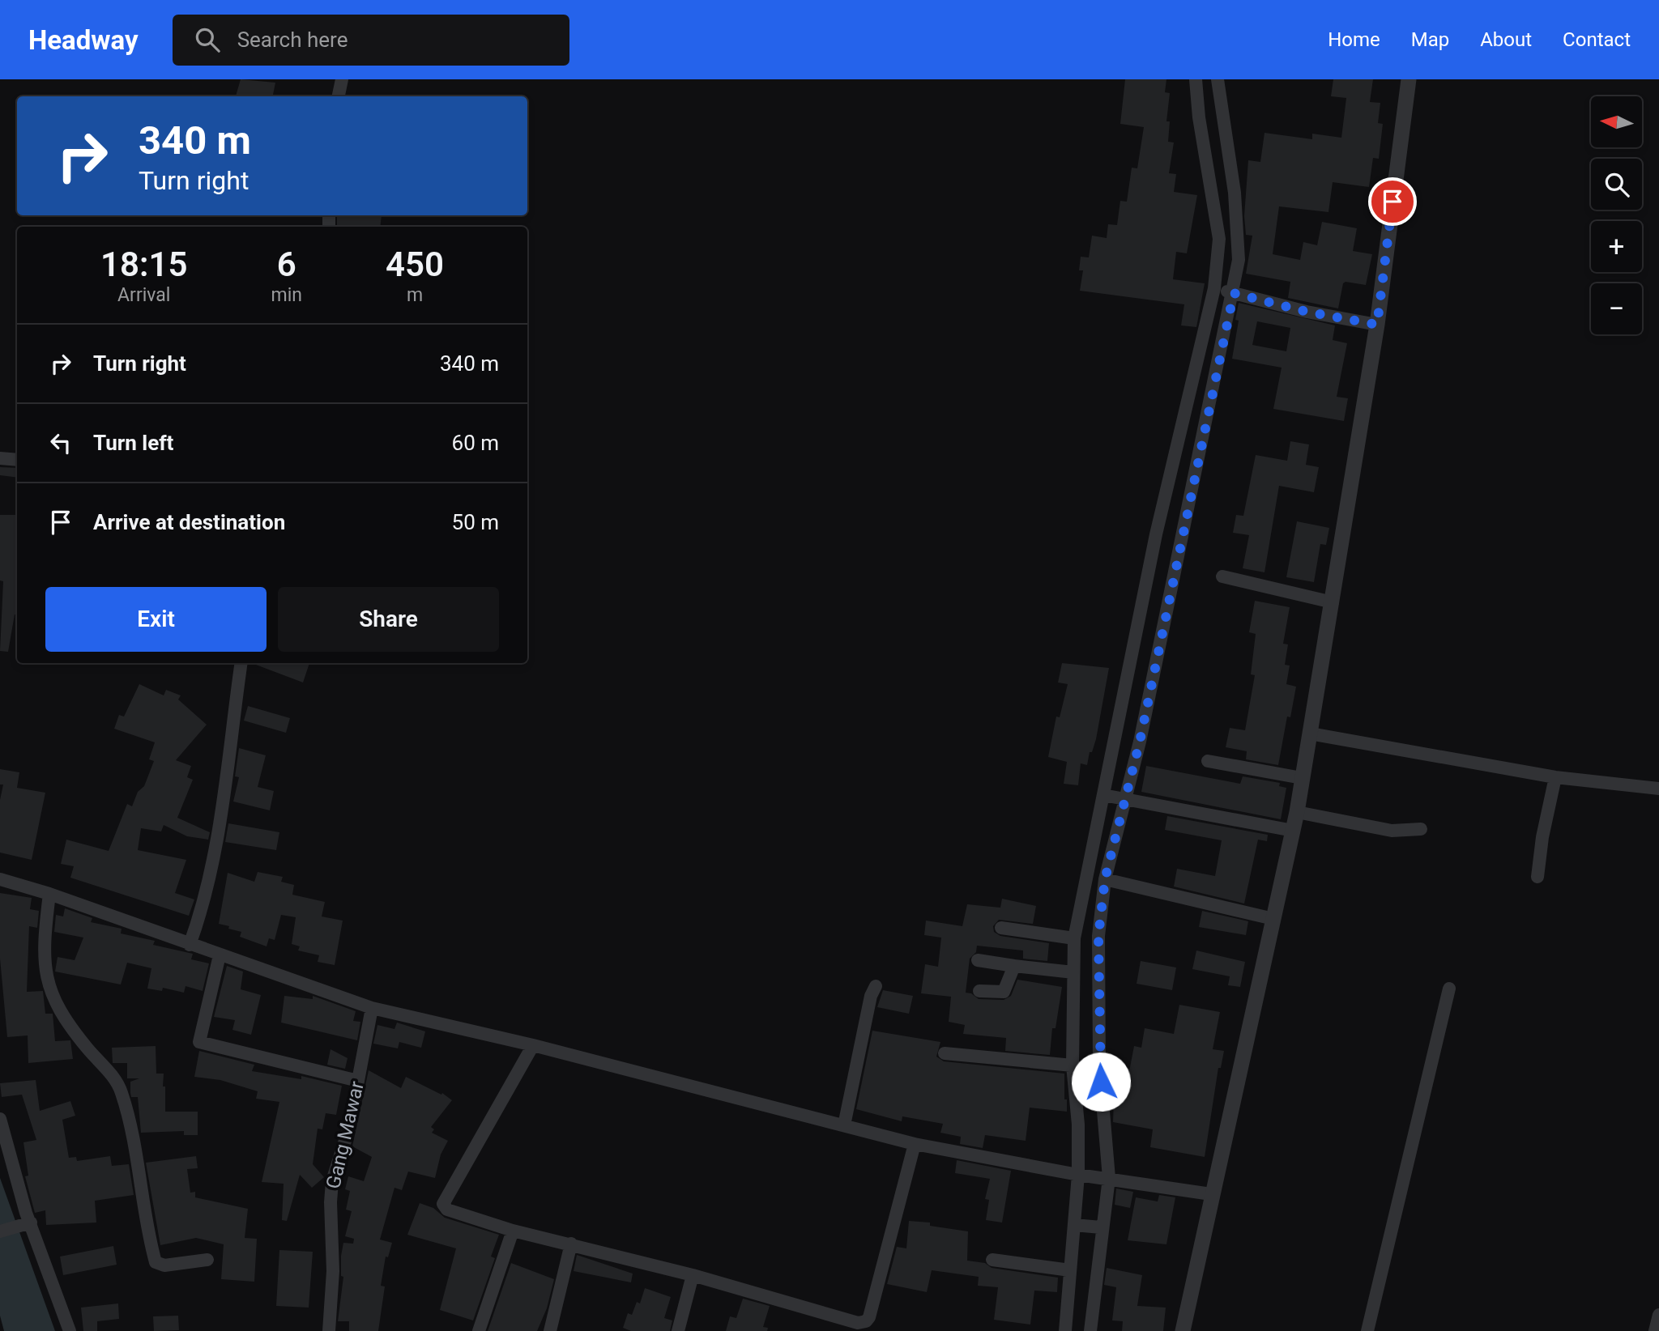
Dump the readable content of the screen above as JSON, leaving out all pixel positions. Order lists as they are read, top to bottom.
{
  "streets": {
    "street": ["Gang Mawar"]
  },
  "north": "left",
  "page": {
    "header": "Headway",
    "search": "Search here",
    "nav": [
      "Home",
      "Map",
      "About",
      "Contact"
    ],
    "map_buttons": ["+", "−"],
    "turn": ["340 m", "Turn right"],
    "eta": [
      "18:15",
      "Arrival",
      "6",
      "min",
      "450",
      "m"
    ],
    "list": [
      {
        "name": "Turn right",
        "value": "340 m"
      },
      {
        "name": "Turn left",
        "value": "60 m"
      },
      {
        "name": "Arrive at destination",
        "value": "50 m"
      }
    ],
    "buttons": ["Exit", "Share"]
  }
}
